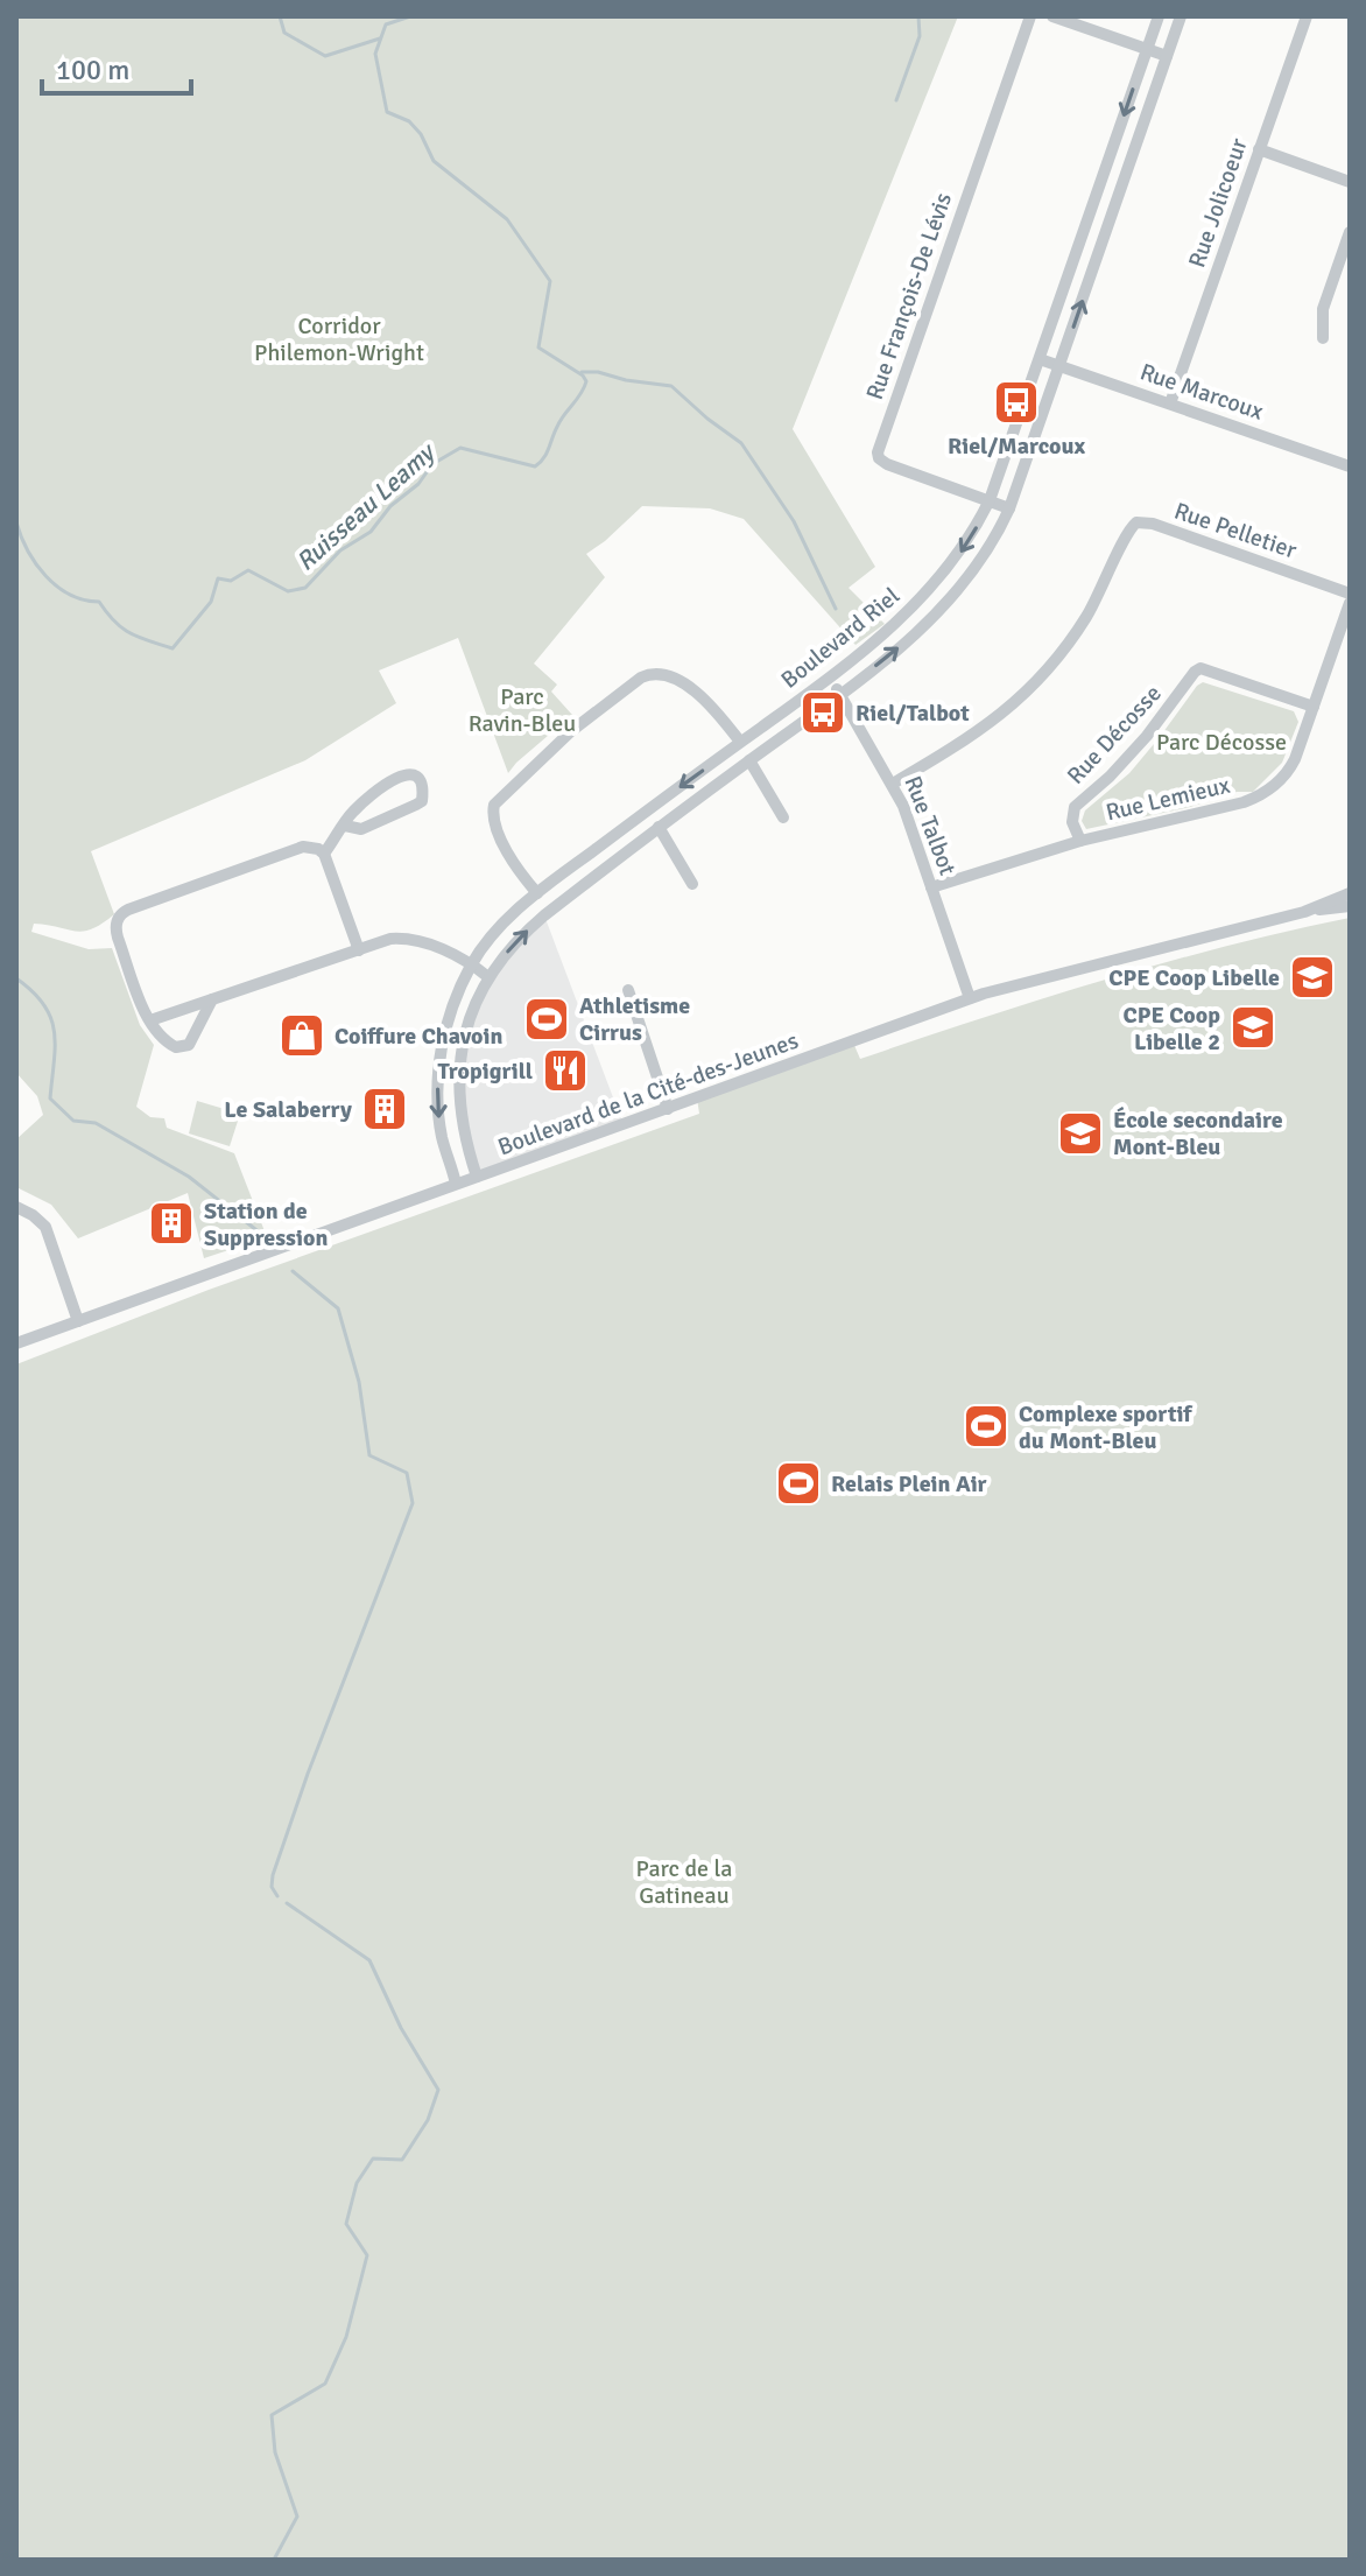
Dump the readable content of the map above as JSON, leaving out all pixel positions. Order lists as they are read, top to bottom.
{
  "streets": {
    "street": [
      "Rue Jolicoeur",
      "Rue François-De Lévis",
      "Rue Marcoux",
      "Rue Pelletier",
      "Boulevard Riel",
      "Rue Décosse",
      "Rue Lemieux",
      "Rue Talbot",
      "Boulevard de la Cité-des-Jeunes"
    ]
  },
  "crossings": [
    ["Rue Jolicoeur", "Rue Marcoux"],
    ["Rue François-De Lévis", "Boulevard Riel"],
    ["Rue Marcoux", "Boulevard Riel"],
    ["Rue Pelletier", "Rue Talbot"],
    ["Boulevard Riel", "Rue Talbot"],
    ["Boulevard Riel", "Boulevard de la Cité-des-Jeunes"],
    ["Rue Décosse", "Rue Lemieux"],
    ["Rue Lemieux", "Rue Talbot"],
    ["Rue Talbot", "Boulevard de la Cité-des-Jeunes"]
  ],
  "water": ["Ruisseau Leamy"],
  "parks": [
    "Corridor Philemon-Wright",
    "Parc Ravin-Bleu",
    "Parc Décosse",
    "Parc de la Gatineau"
  ],
  "places": {
    "bus stop": ["Riel/Marcoux", "Riel/Talbot"],
    "school or university": ["CPE Coop Libelle", "CPE Coop Libelle 2", "École secondaire Mont-Bleu"],
    "sports": ["Athletisme Cirrus", "Complexe sportif du Mont-Bleu", "Relais Plein Air"],
    "shop": ["Coiffure Chavoin"],
    "restaurant": ["Tropigrill"],
    "building": ["Le Salaberry", "Station de Suppression"]
  },
  "scale_bar": "100 m"
}
